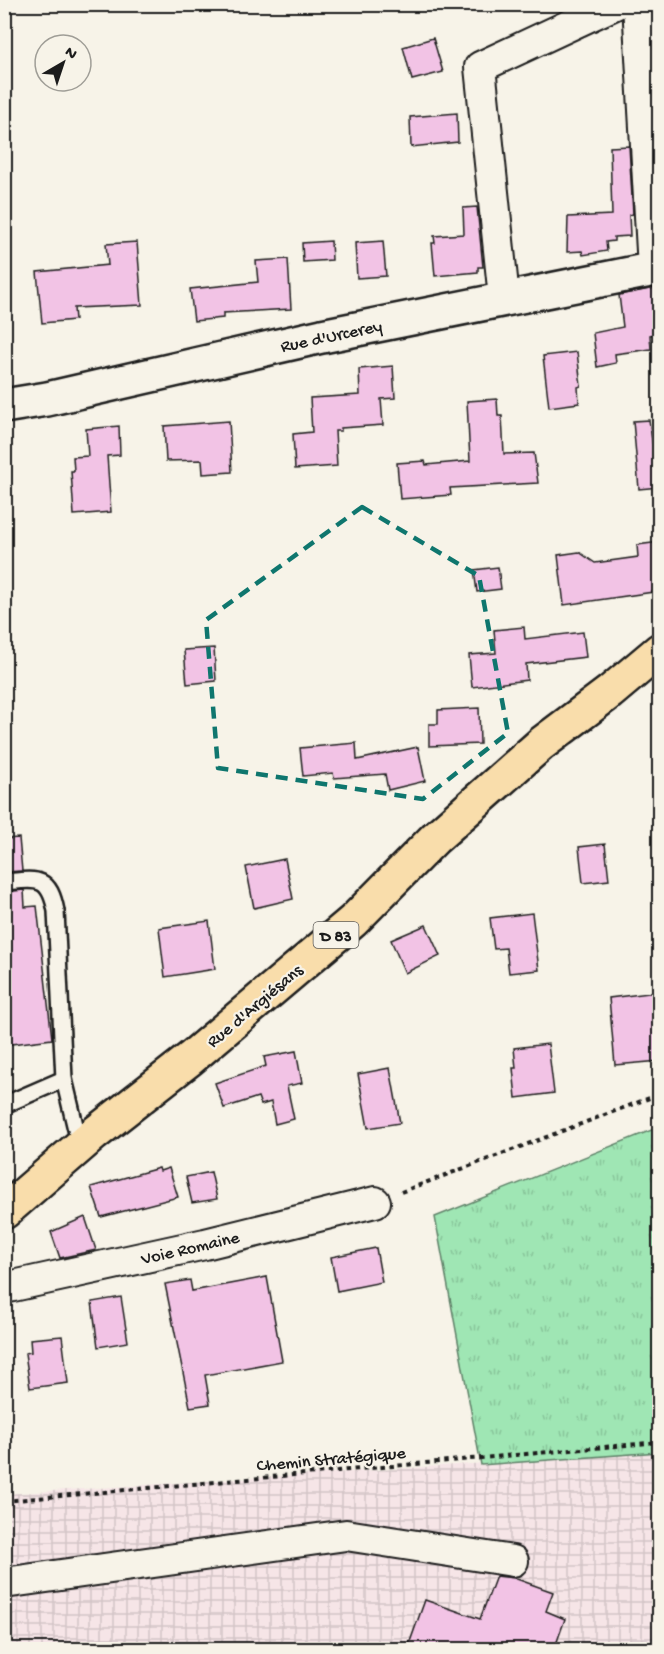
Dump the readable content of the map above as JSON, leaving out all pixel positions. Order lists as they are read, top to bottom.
{
  "streets": {
    "main road": ["D 83", "Rue d'Argiésans"],
    "street": ["Rue d'Urcerey", "Voie Romaine"],
    "path": ["Chemin Stratégique"]
  },
  "north": "top right"
}
